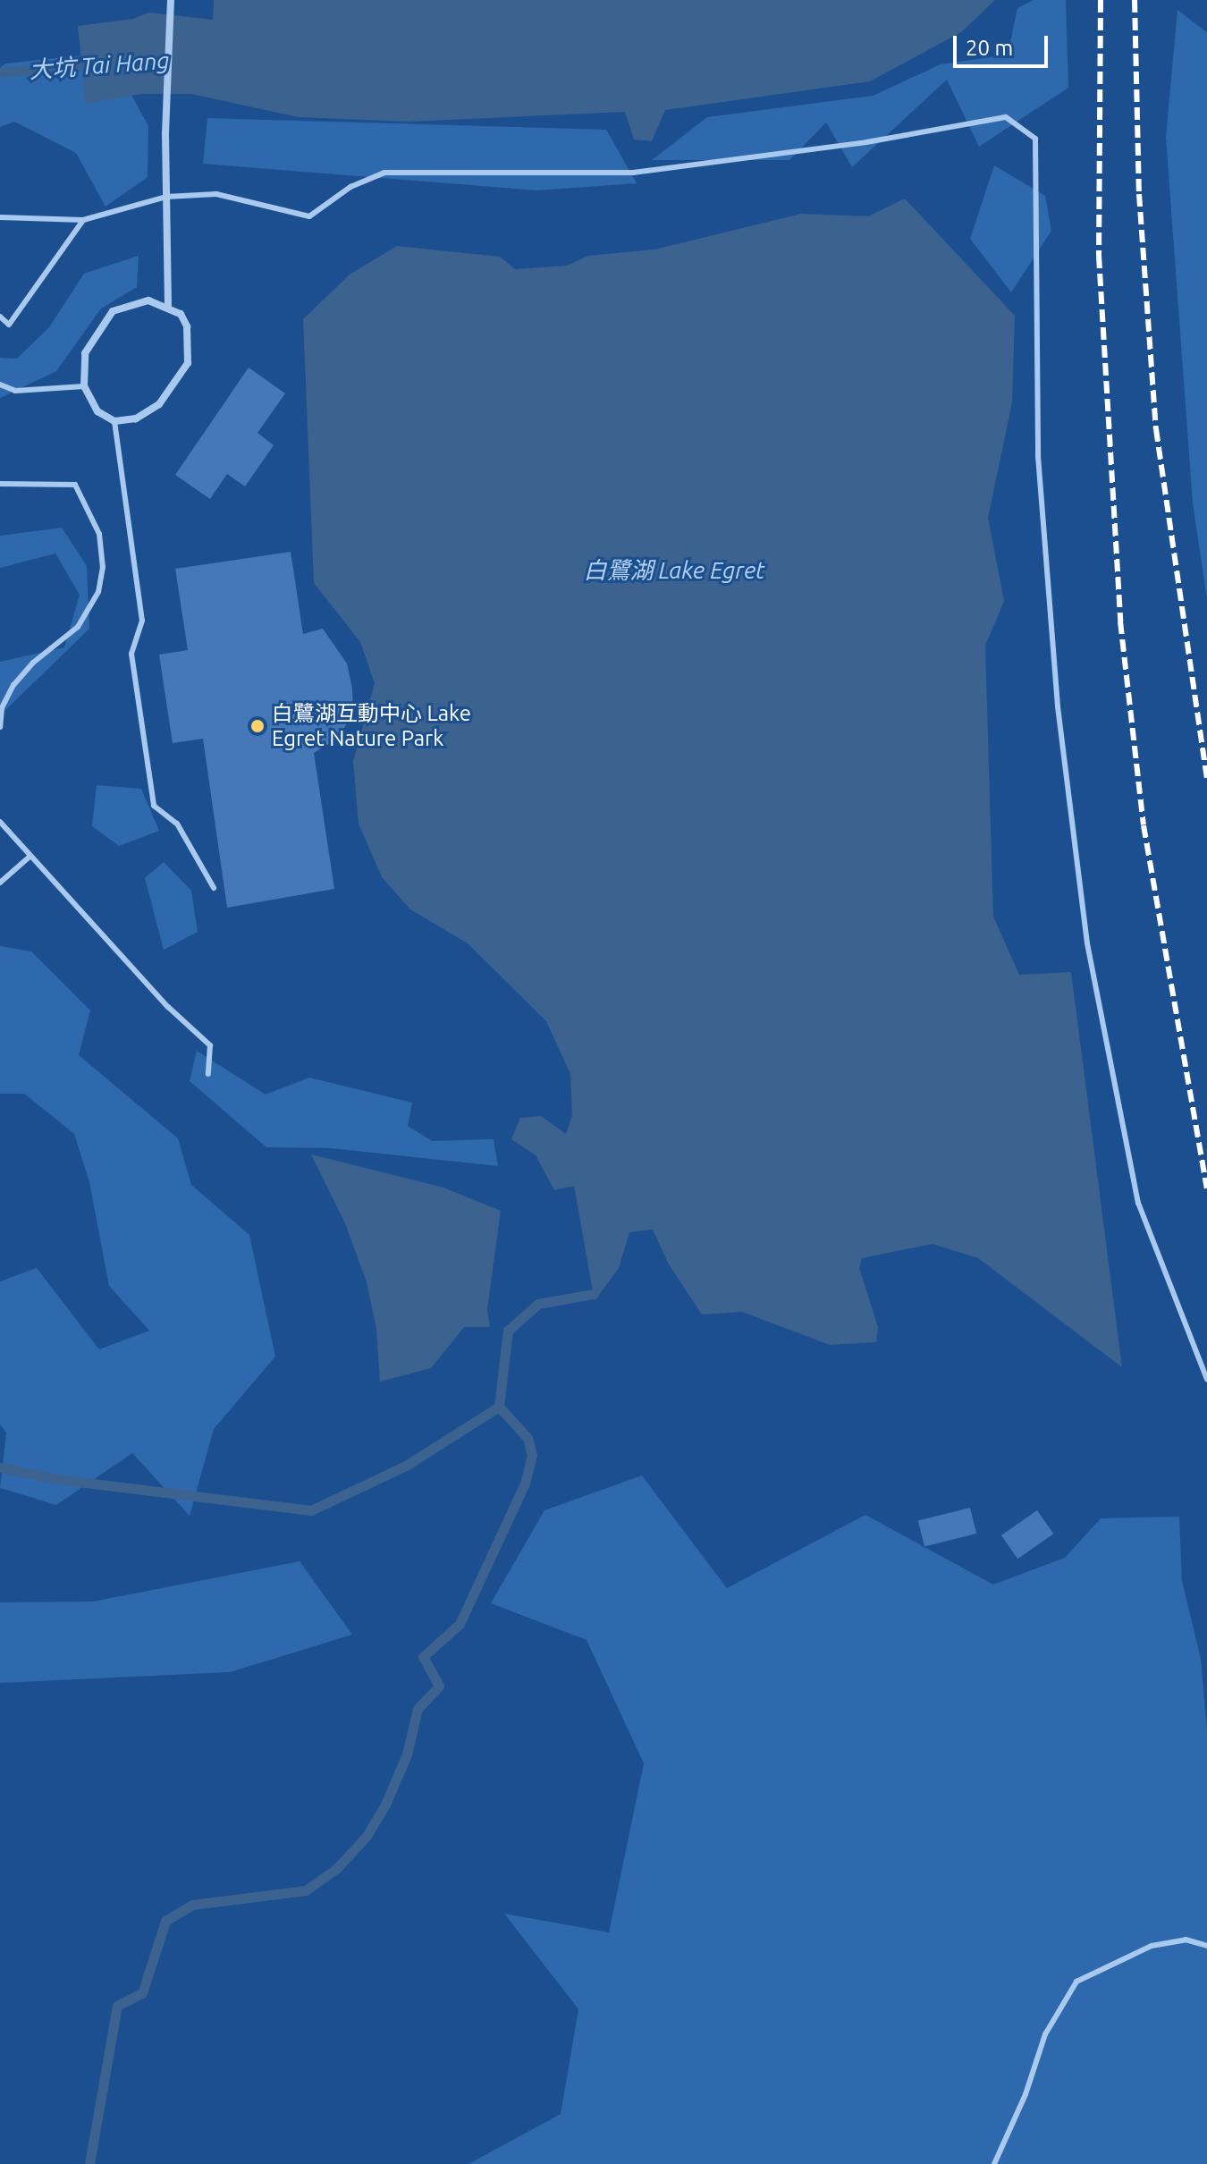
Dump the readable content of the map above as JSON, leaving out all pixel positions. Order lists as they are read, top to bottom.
{
  "water": ["大坑 Tai Hang", "白鷺湖 Lake Egret"],
  "places": ["白鷺湖互動中心 Lake Egret Nature Park"],
  "scale_bar": "20 m"
}
